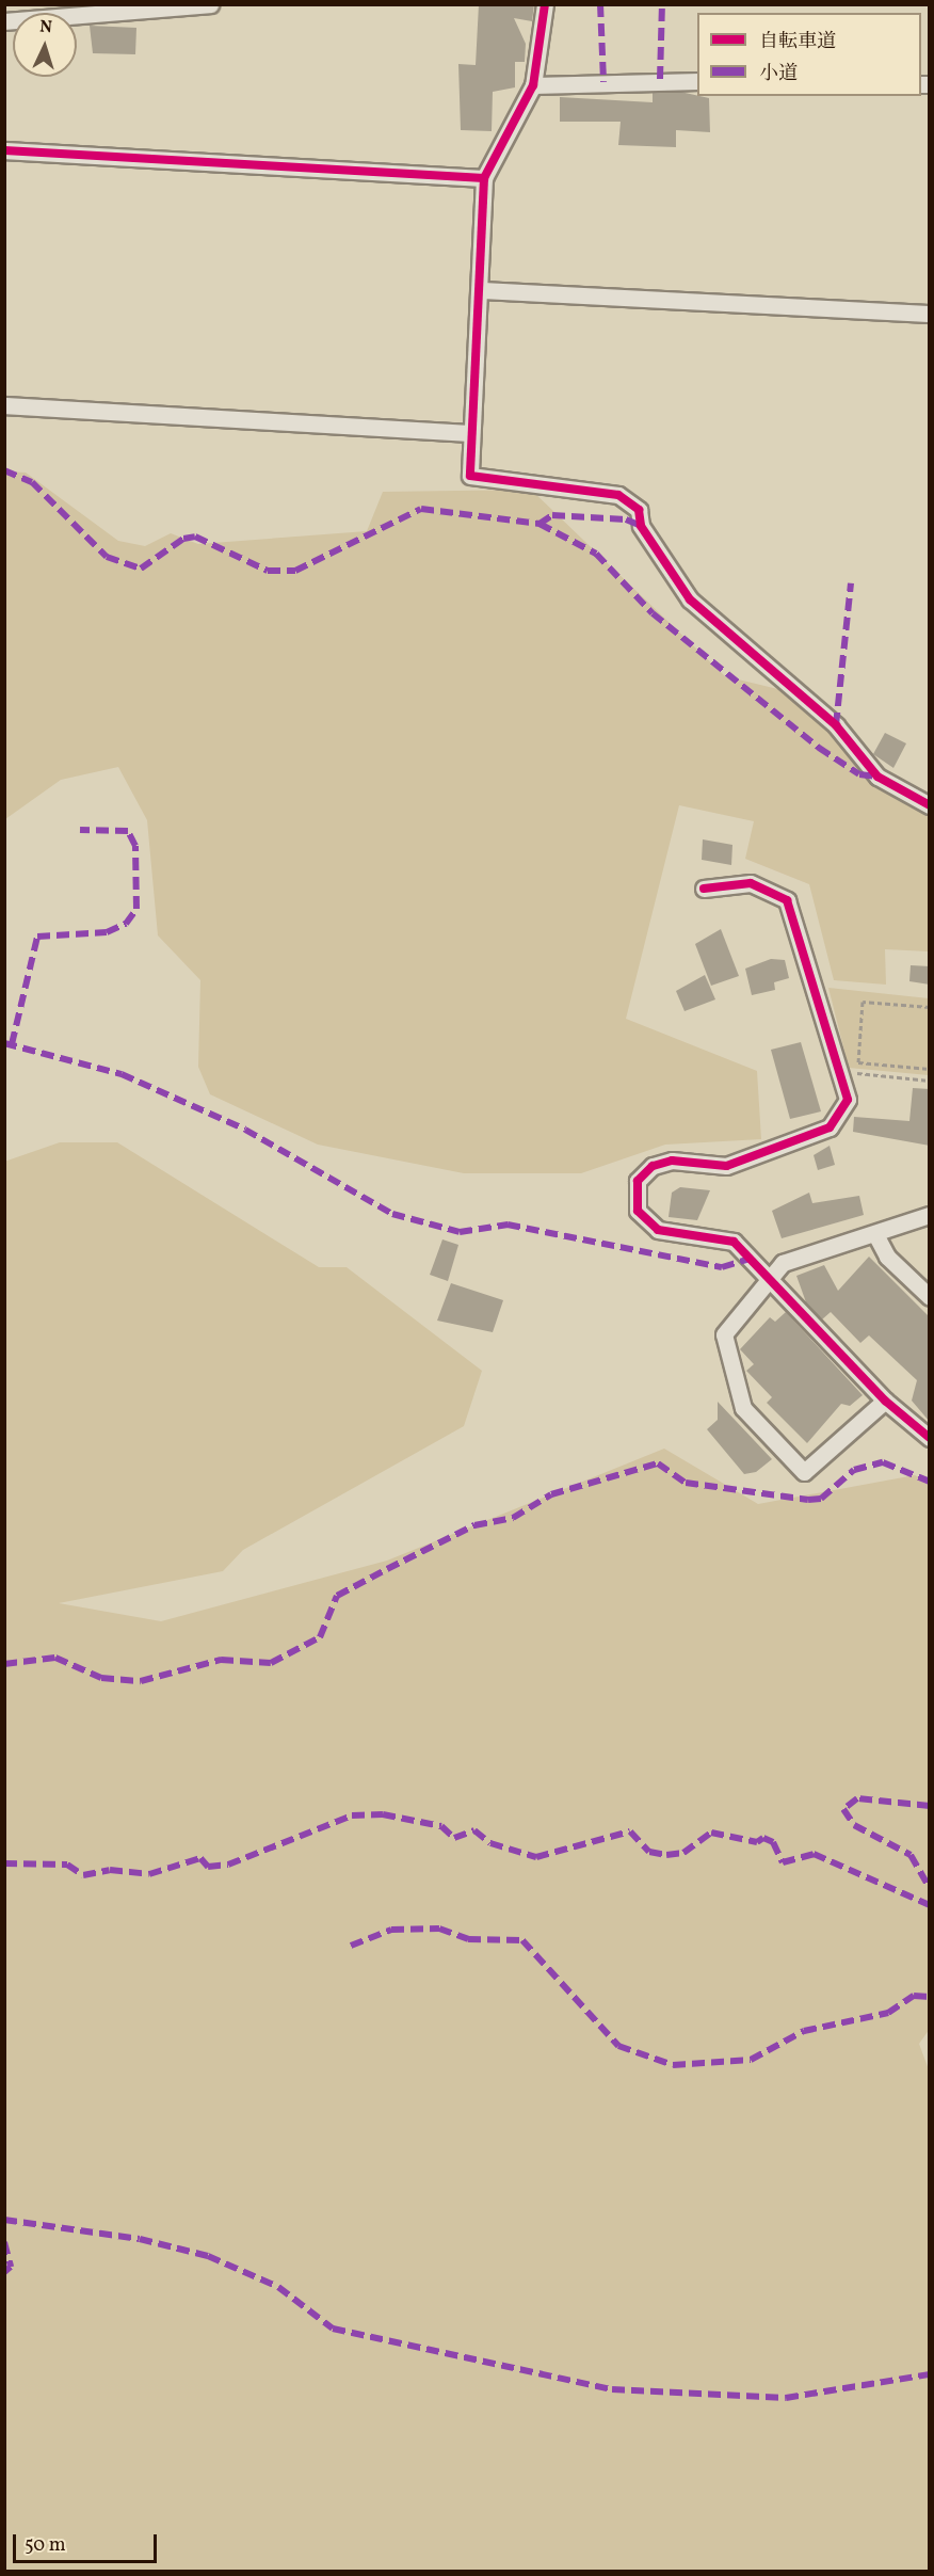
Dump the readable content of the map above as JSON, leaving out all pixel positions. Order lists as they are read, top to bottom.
{
  "legend": ["自転車道", "小道"],
  "scale_bar": "50 m",
  "north": "top"
}
